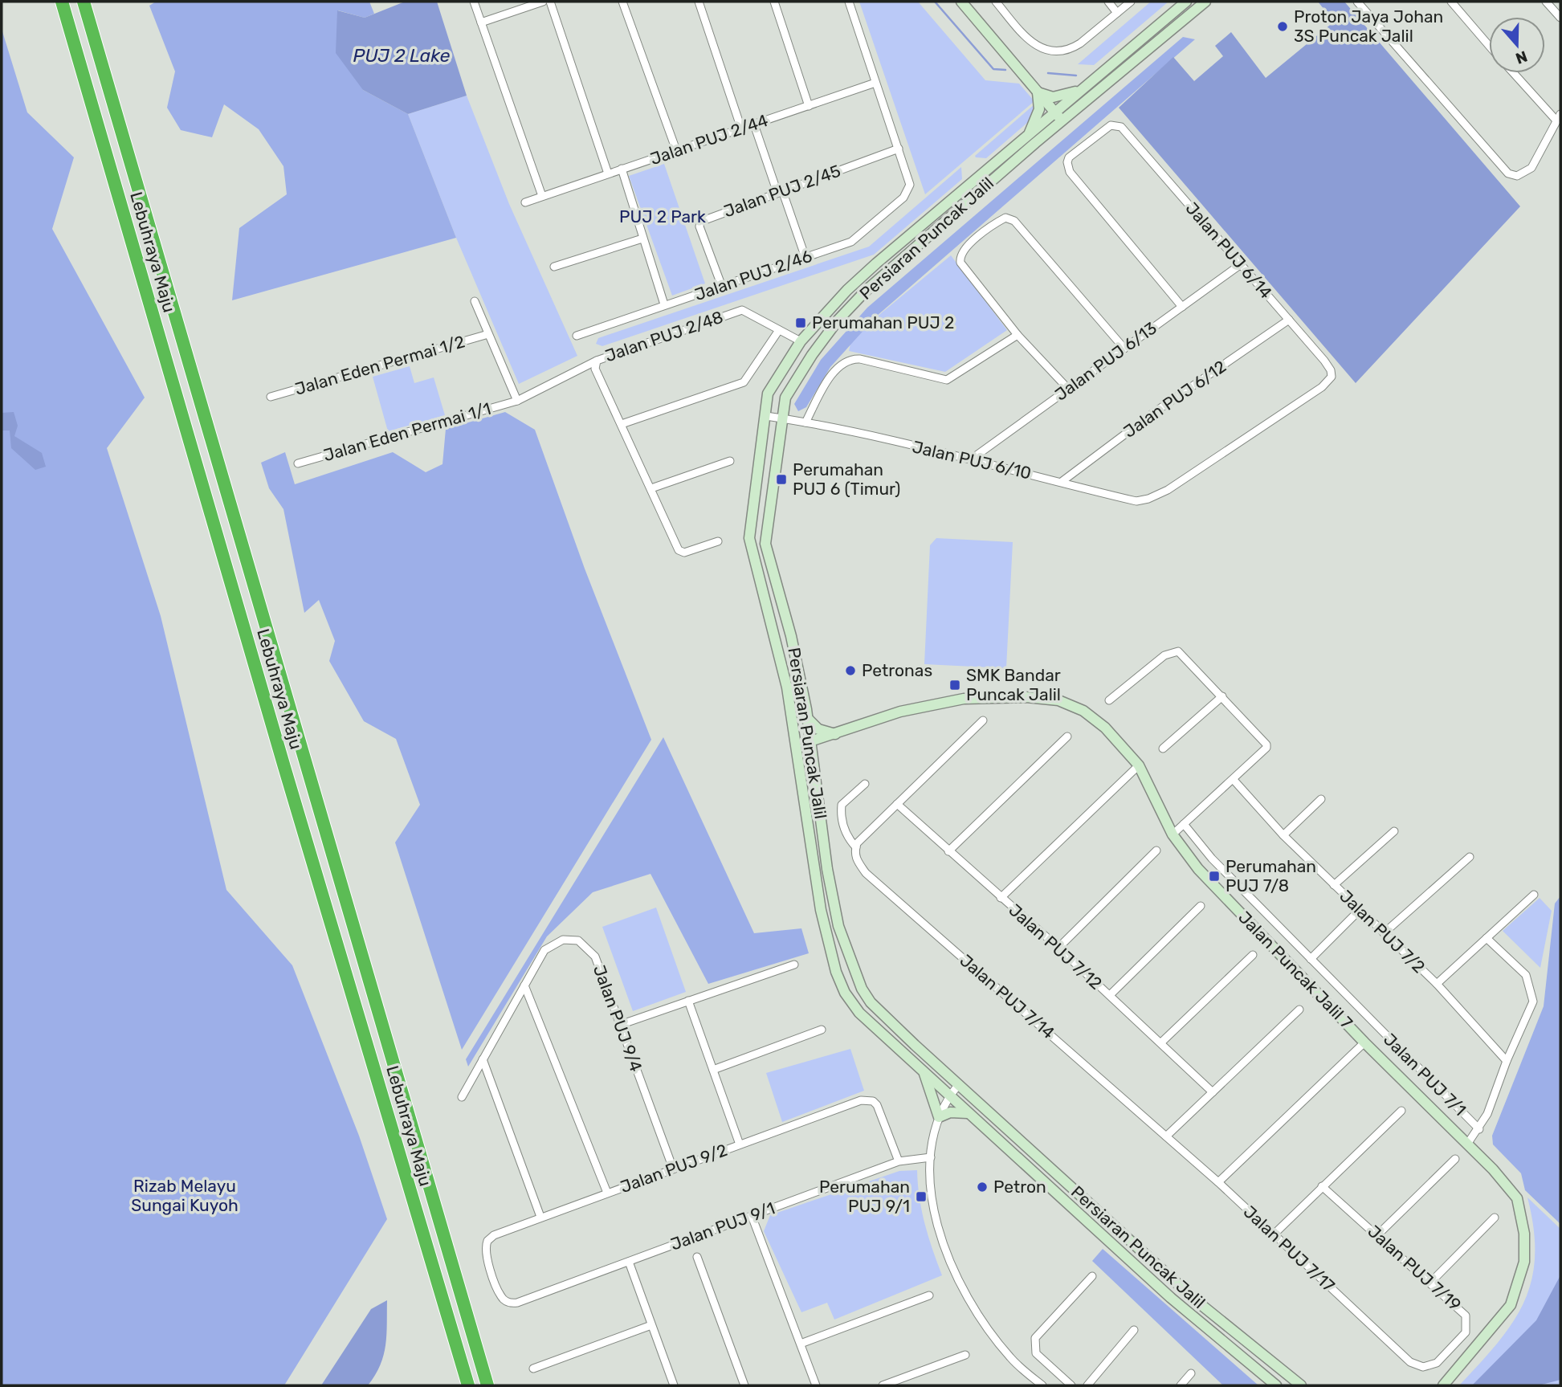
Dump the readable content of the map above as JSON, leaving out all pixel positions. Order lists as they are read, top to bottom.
{
  "streets": {
    "highway": ["Lebuhraya Maju"],
    "main road": ["Persiaran Puncak Jalil", "Jalan Puncak Jalil 7"],
    "street": [
      "Jalan PUJ 2/44",
      "Jalan PUJ 2/45",
      "Jalan PUJ 6/14",
      "Jalan PUJ 2/46",
      "Jalan PUJ 2/48",
      "Jalan PUJ 6/13",
      "Jalan Eden Permai 1/2",
      "Jalan PUJ 6/12",
      "Jalan Eden Permai 1/1",
      "Jalan PUJ 6/10",
      "Jalan PUJ 7/2",
      "Jalan PUJ 7/12",
      "Jalan PUJ 7/14",
      "Jalan PUJ 9/4",
      "Jalan PUJ 7/1",
      "Jalan PUJ 9/2",
      "Jalan PUJ 9/1",
      "Jalan PUJ 7/17",
      "Jalan PUJ 7/19"
    ]
  },
  "crossings": [
    ["Jalan PUJ 2/44", "Jalan PUJ 2/48"],
    ["Jalan PUJ 2/45", "Jalan PUJ 2/46"],
    ["Persiaran Puncak Jalil", "Jalan PUJ 2/48"],
    ["Persiaran Puncak Jalil", "Jalan PUJ 6/10"],
    ["Persiaran Puncak Jalil", "Jalan Puncak Jalil 7"],
    ["Jalan PUJ 6/14", "Jalan PUJ 6/13"],
    ["Jalan PUJ 6/14", "Jalan PUJ 6/12"],
    ["Jalan PUJ 6/14", "Jalan PUJ 6/10"],
    ["Jalan PUJ 2/46", "Jalan PUJ 2/48"],
    ["Jalan PUJ 2/48", "Jalan Eden Permai 1/1"],
    ["Jalan PUJ 6/13", "Jalan PUJ 6/10"],
    ["Jalan PUJ 6/12", "Jalan PUJ 6/10"],
    ["Jalan PUJ 7/14", "Jalan PUJ 7/17"],
    ["Jalan PUJ 9/4", "Jalan PUJ 9/2"],
    ["Jalan PUJ 9/2", "Jalan PUJ 9/1"],
    ["Jalan PUJ 7/17", "Jalan PUJ 7/19"]
  ],
  "water": ["PUJ 2 Lake"],
  "parks": ["PUJ 2 Park", "Rizab Melayu Sungai Kuyoh"],
  "places": {
    "other": ["Proton Jaya Johan 3S Puncak Jalil", "Petronas", "Petron"],
    "transit": [
      "Perumahan PUJ 2",
      "Perumahan PUJ 6 (Timur)",
      "SMK Bandar Puncak Jalil",
      "Perumahan PUJ 7/8",
      "Perumahan PUJ 9/1"
    ]
  },
  "north": "bottom"
}
